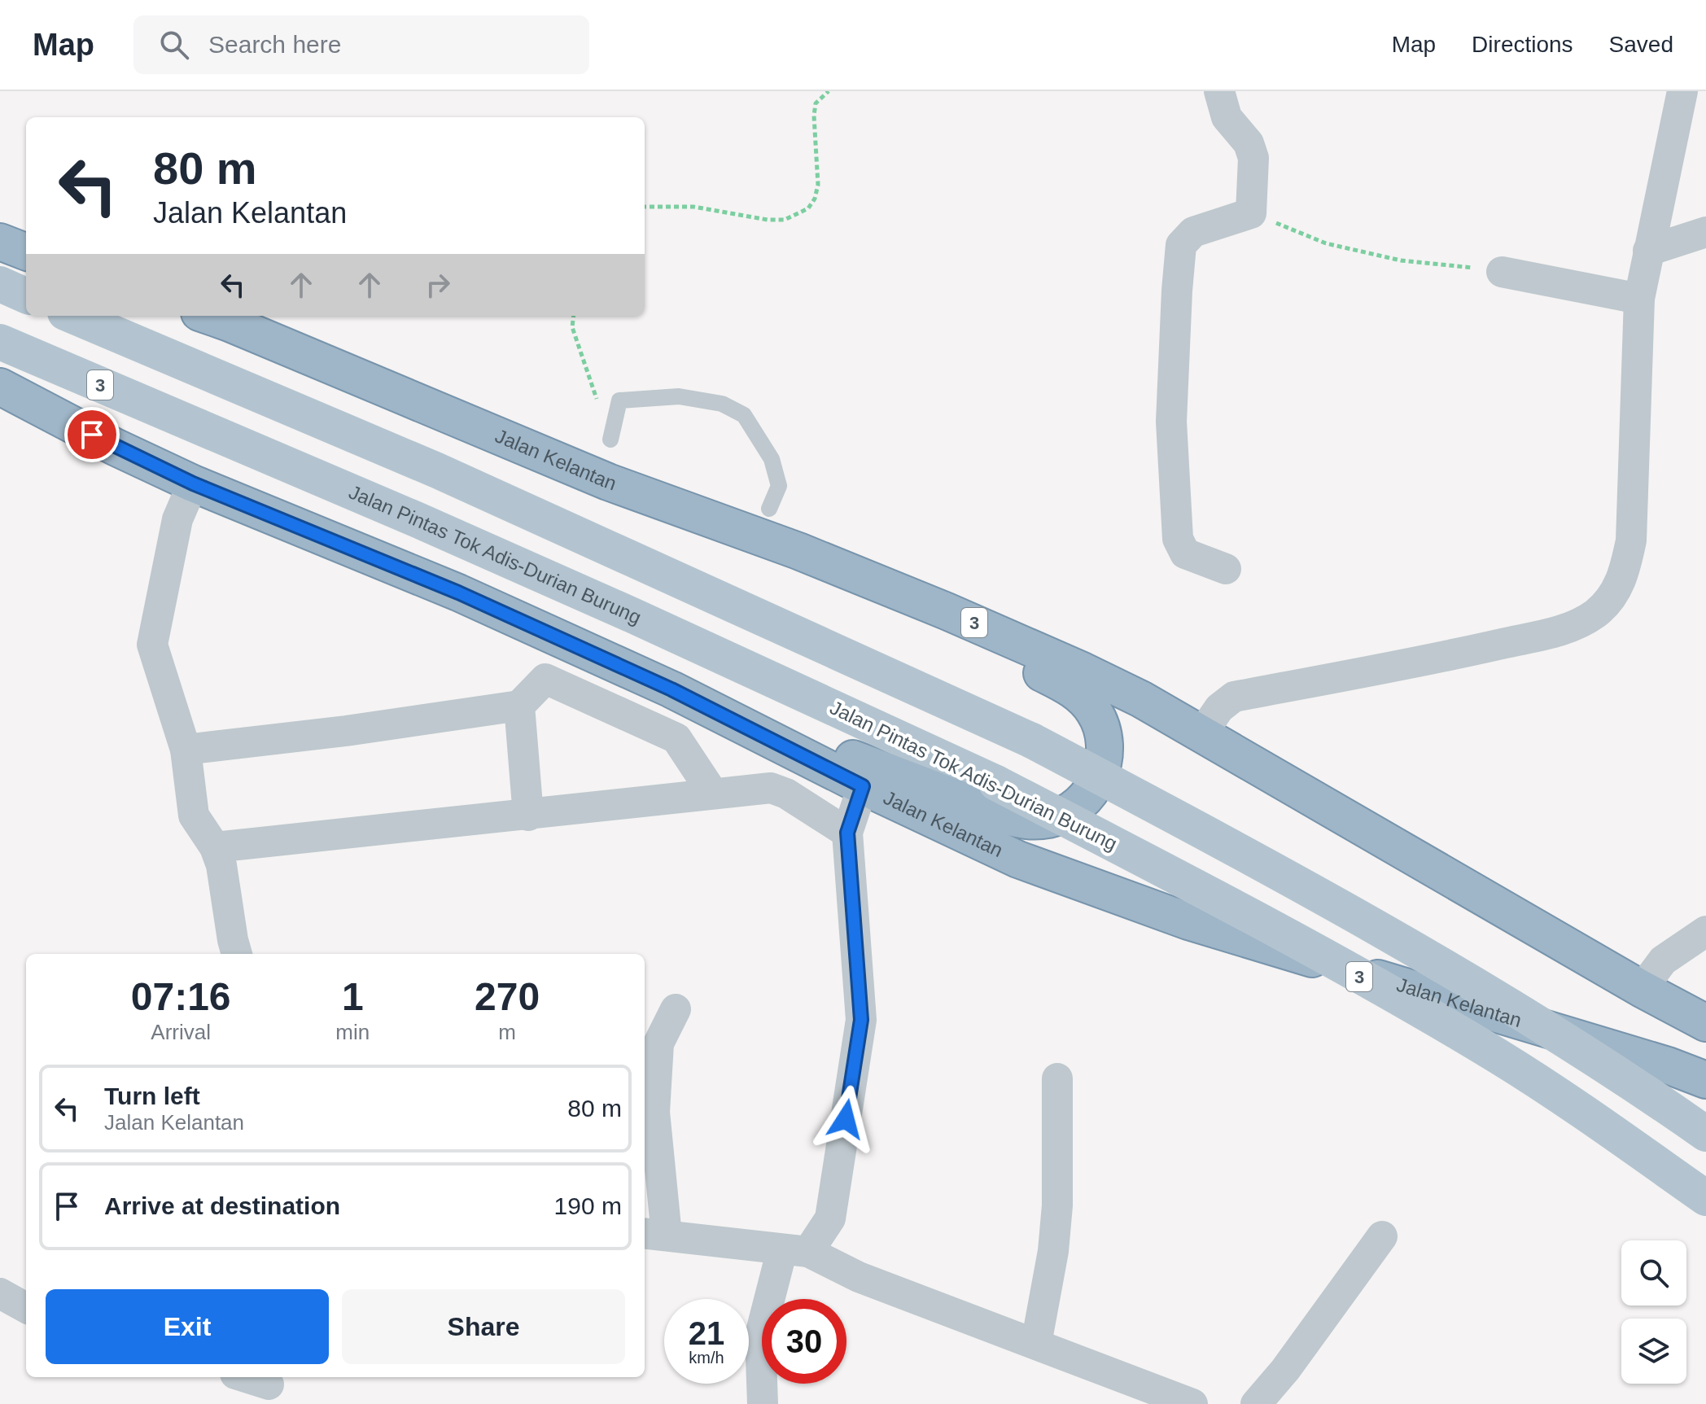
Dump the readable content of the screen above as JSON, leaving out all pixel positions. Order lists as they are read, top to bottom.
{
  "streets": {
    "highway": ["3", "Jalan Kelantan"],
    "main road": ["Jalan Pintas Tok Adis-Durian Burung"]
  },
  "page": {
    "header": "Map",
    "search": "Search here",
    "nav": ["Map", "Directions", "Saved"],
    "turn": ["80 m", "Jalan Kelantan"],
    "eta": [
      "07:16",
      "Arrival",
      "1",
      "min",
      "270",
      "m"
    ],
    "list": [
      {
        "name": "Turn left",
        "note": "Jalan Kelantan",
        "value": "80 m"
      },
      {
        "name": "Arrive at destination",
        "value": "190 m"
      }
    ],
    "buttons": ["Exit", "Share"],
    "speed": "21 km/h",
    "limit": "30"
  }
}
